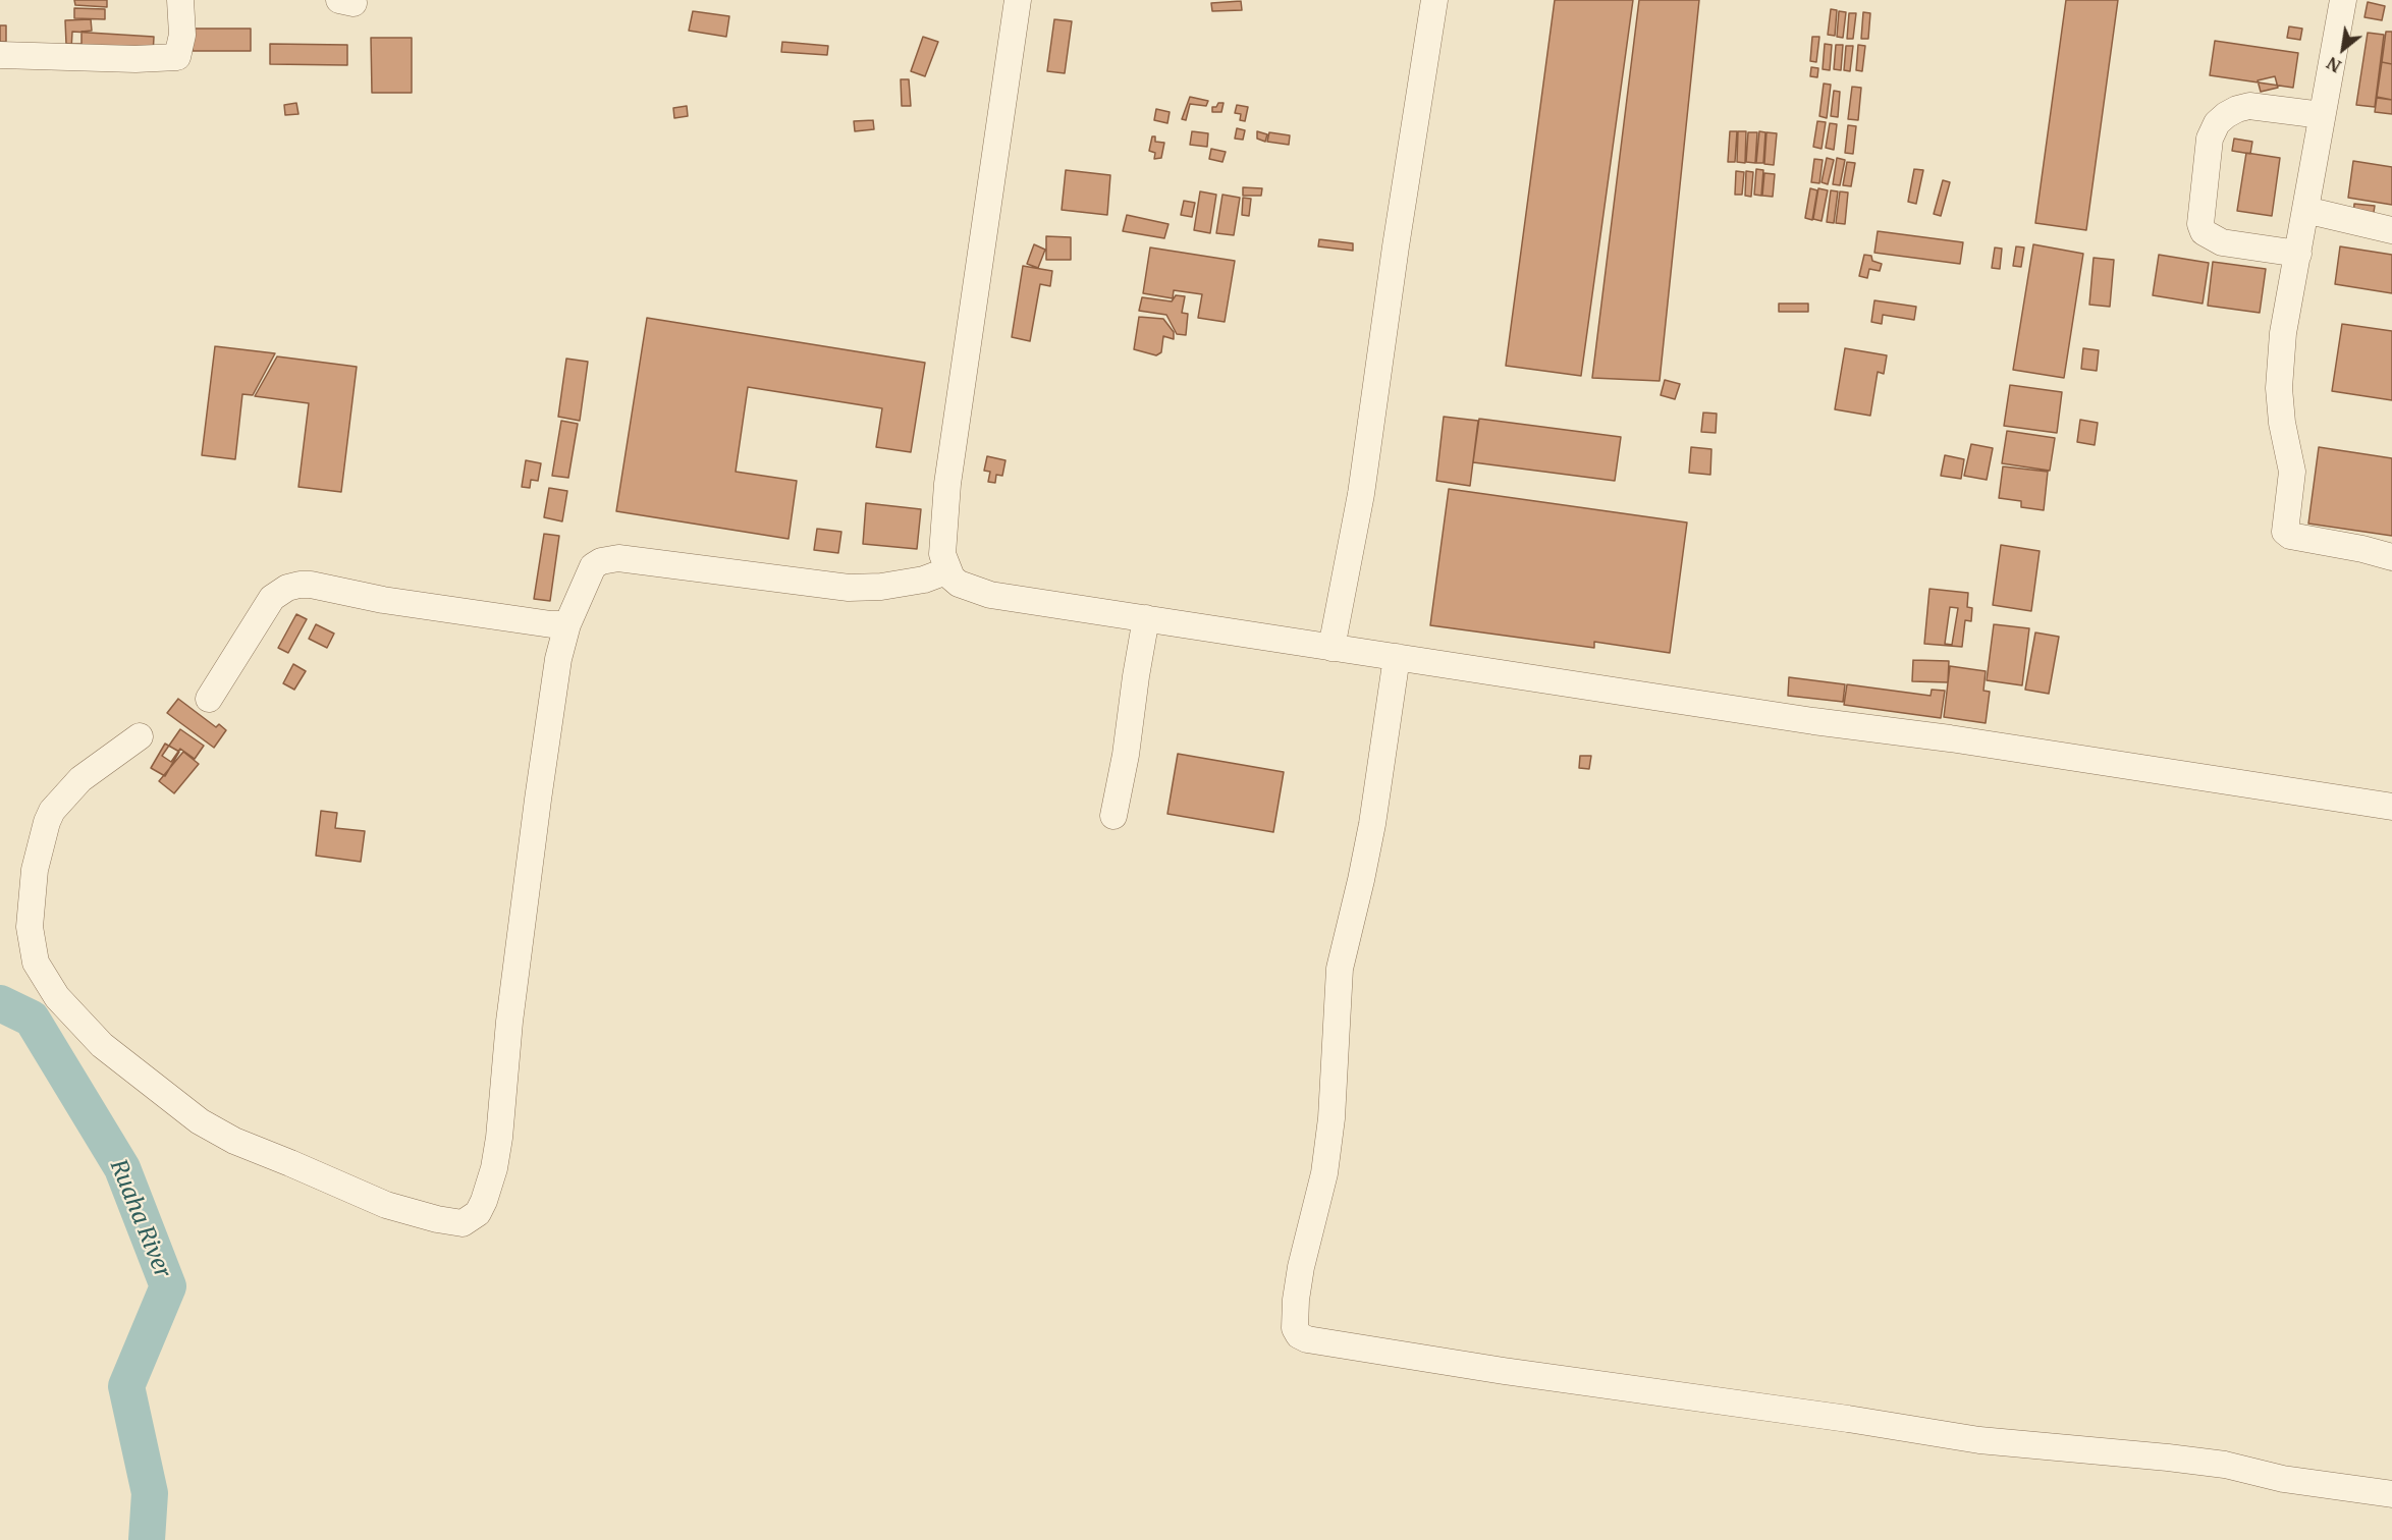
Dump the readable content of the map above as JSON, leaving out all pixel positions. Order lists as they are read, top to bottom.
{
  "water": ["Ruaha River"],
  "north": "bottom left"
}
